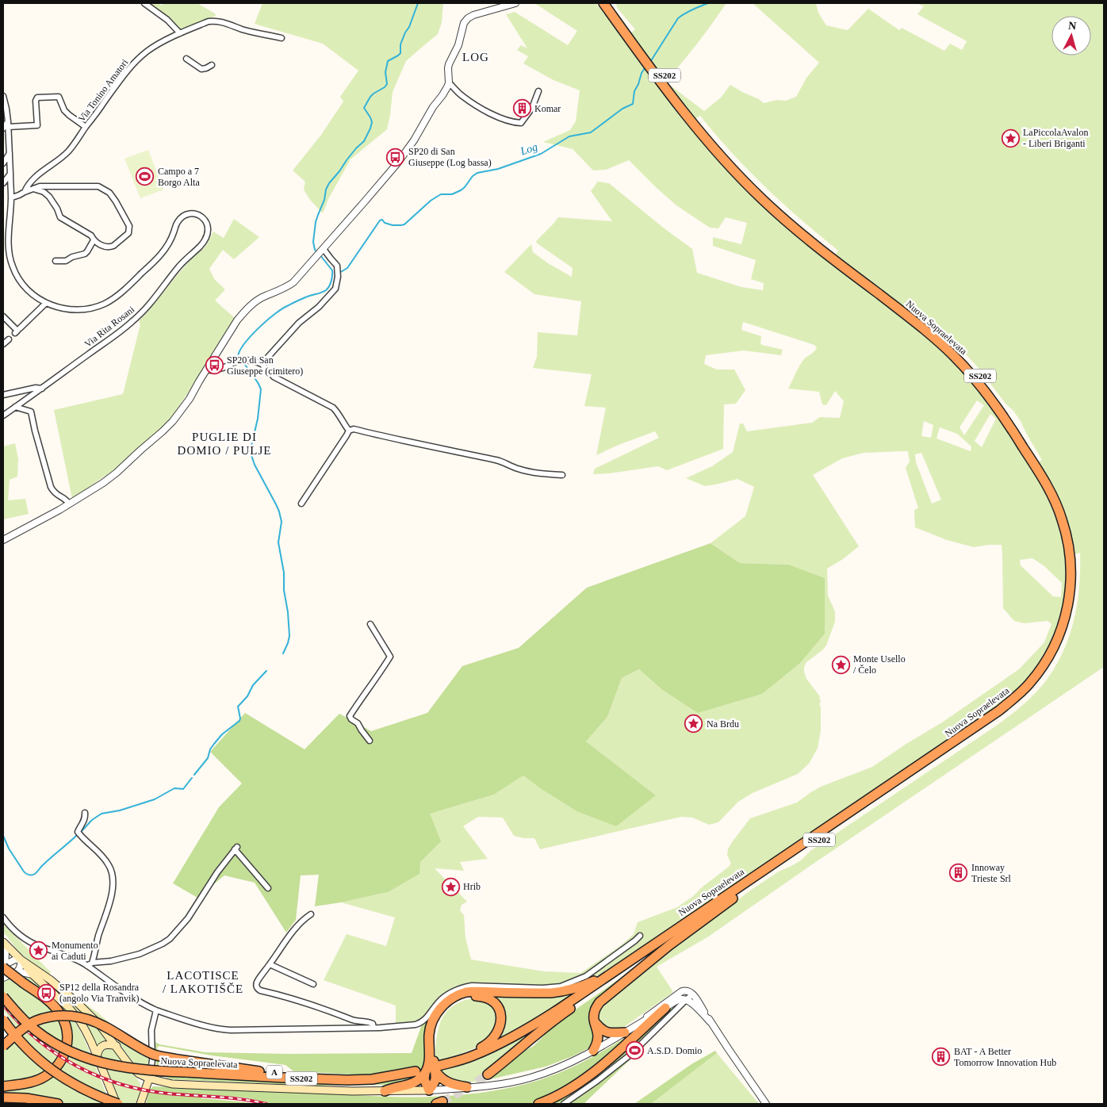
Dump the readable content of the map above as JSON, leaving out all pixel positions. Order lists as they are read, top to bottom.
{
  "streets": {
    "highway": ["SS202", "Nuova Sopraelevata", "A"],
    "street": ["Via Tonino Amatori", "Via Rita Rosani"]
  },
  "crossings": [
    ["Nuova Sopraelevata", "A"]
  ],
  "districts": ["LOG", "PUGLIE DI DOMIO / PULJE", "LACOTISCE / LAKOTIŠČE"],
  "water": ["Log"],
  "places": {
    "building": ["Komar", "Innoway Trieste Srl", "BAT - A Better Tomorrow Innovation Hub"],
    "place": [
      "LaPiccolaAvalon - Liberi Briganti",
      "Monte Usello / Čelo",
      "Na Brdu",
      "Hrib",
      "Monumento ai Caduti"
    ],
    "bus stop": ["SP20 di San Giuseppe (Log bassa)", "SP20 di San Giuseppe (cimitero)", "SP12 della Rosandra (angolo Via Tranvik)"],
    "sports": ["Campo a 7 Borgo Alta", "A.S.D. Domio"]
  },
  "north": "top"
}
